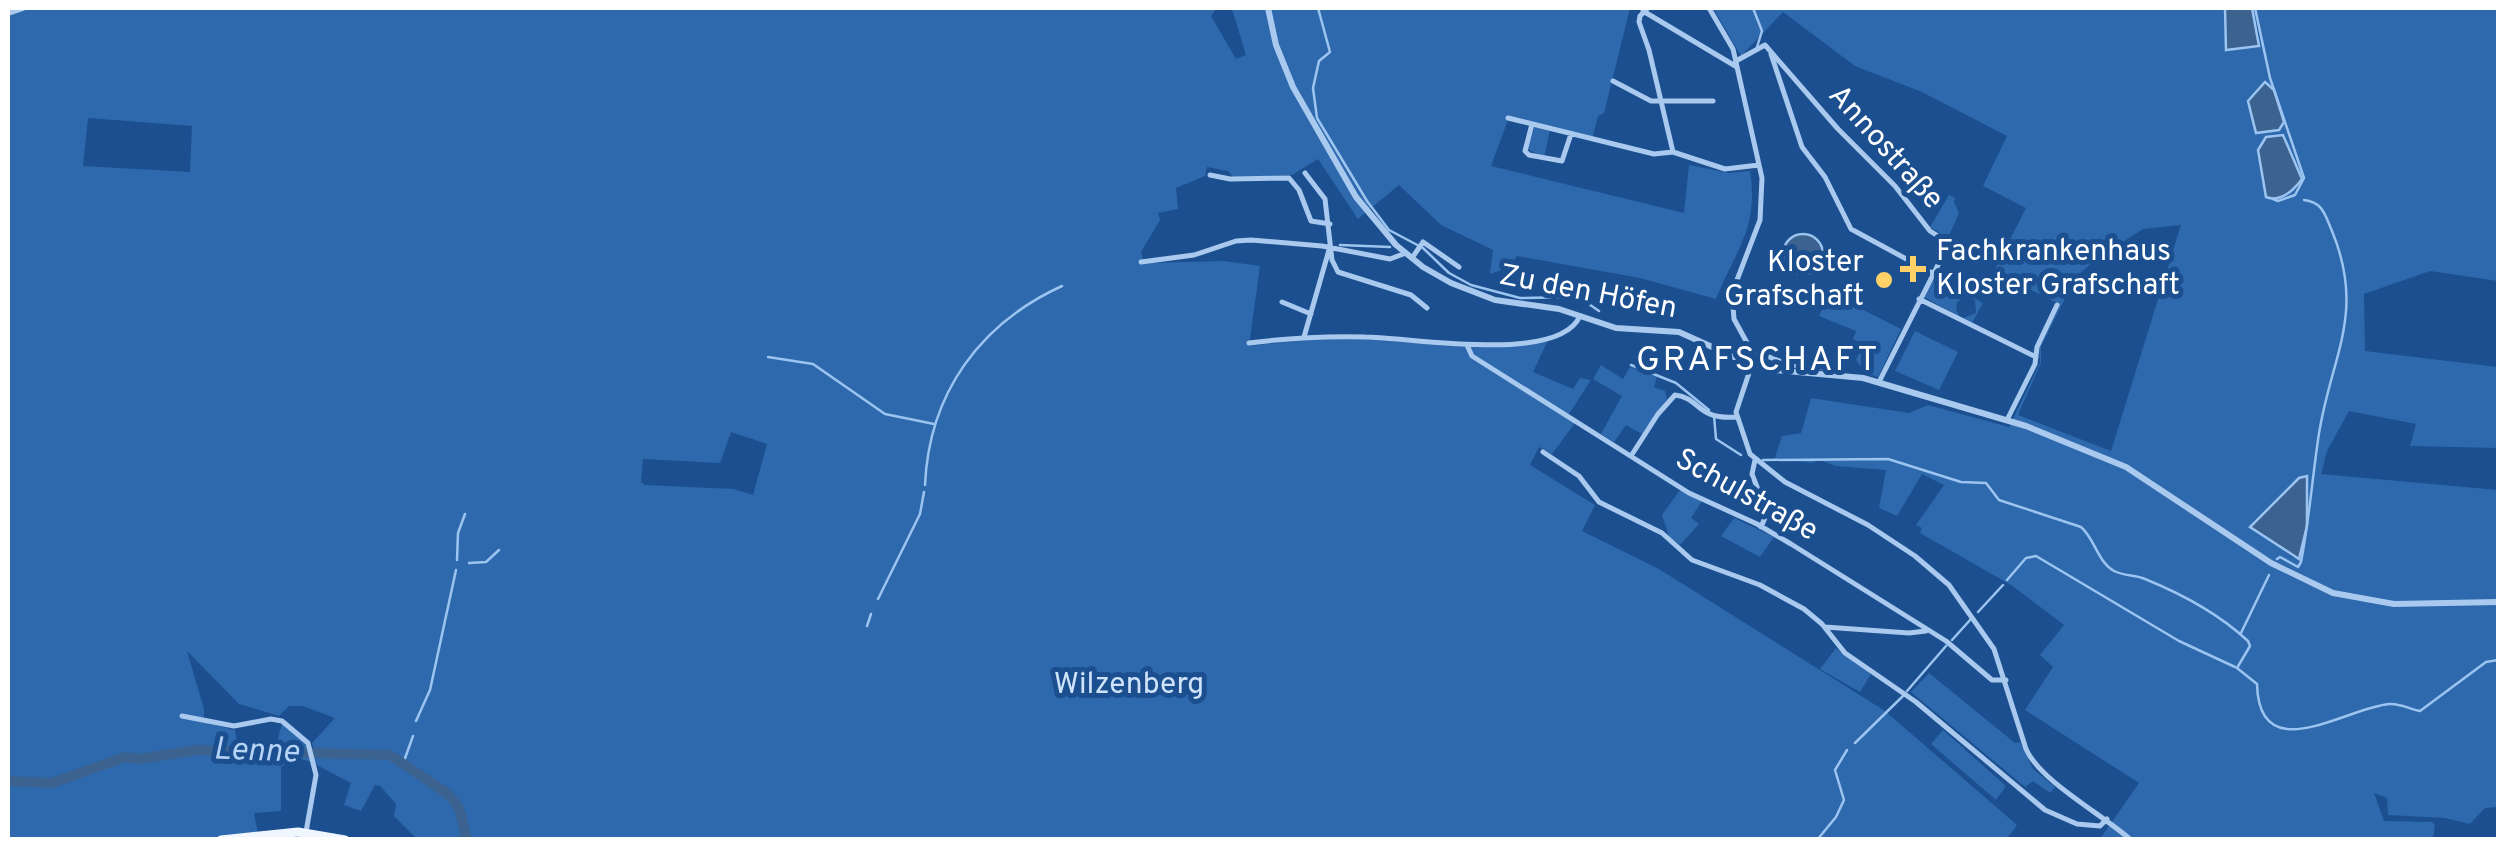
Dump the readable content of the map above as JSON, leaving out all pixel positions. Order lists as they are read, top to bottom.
{
  "streets": {
    "street": ["Annostraße", "Zu den Höfen", "Schulstraße"]
  },
  "crossings": [
    ["Annostraße", "Zu den Höfen"]
  ],
  "districts": ["GRAFSCHAFT"],
  "water": ["Lenne"],
  "parks": ["Wilzenberg"],
  "places": {
    "health": ["Fachkrankenhaus Kloster Grafschaft"],
    "other": ["Kloster Grafschaft"]
  }
}
